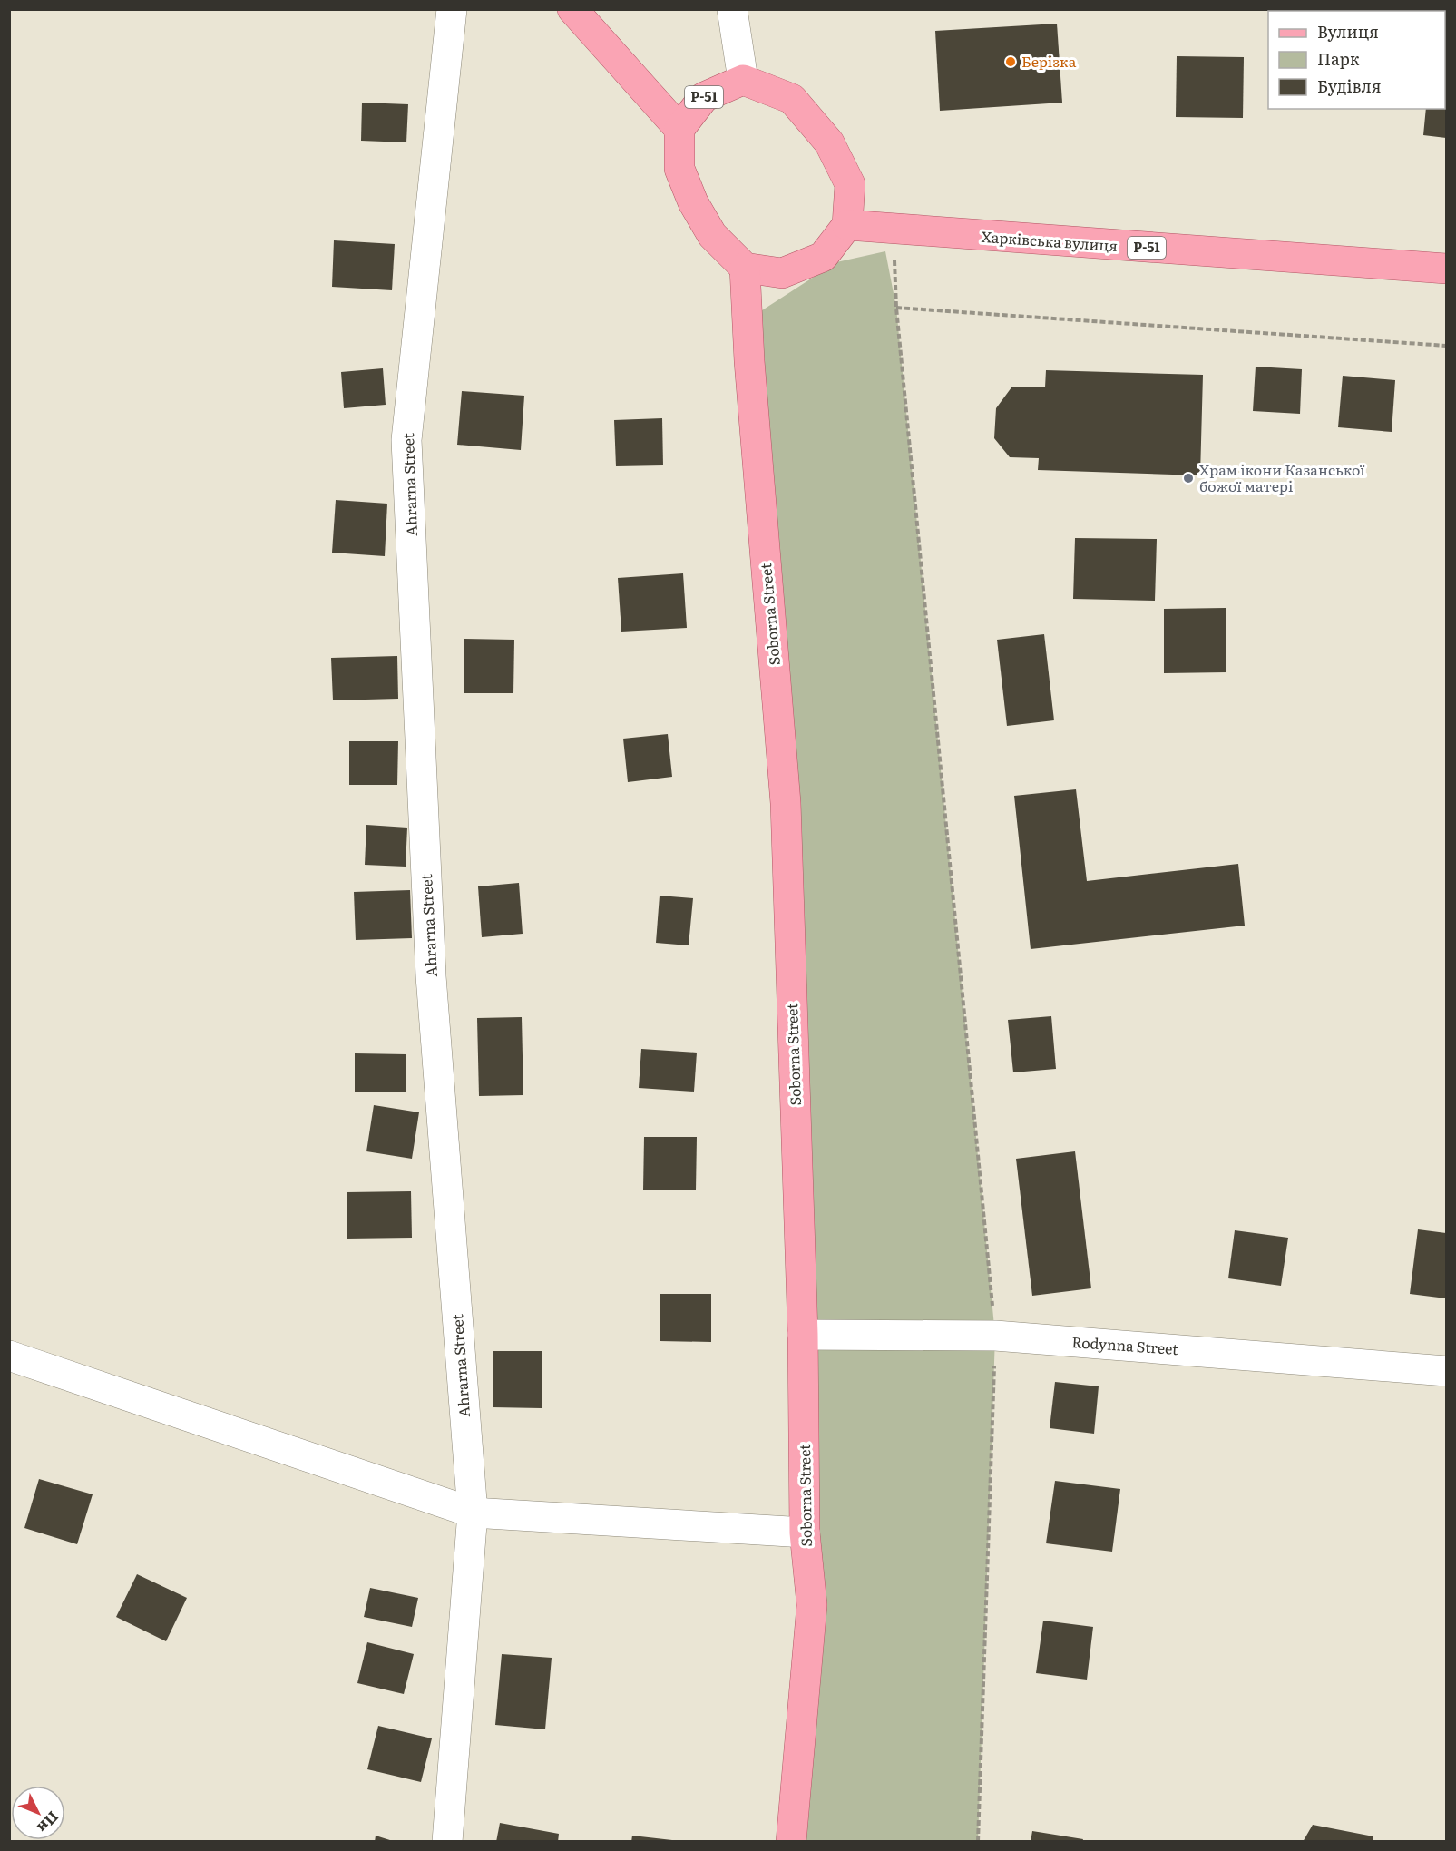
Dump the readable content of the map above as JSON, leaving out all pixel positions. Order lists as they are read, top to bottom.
{
  "streets": {
    "main road": ["Р-51", "Харківська вулиця", "Soborna Street"],
    "street": ["Ahrarna Street", "Rodynna Street"]
  },
  "crossings": [
    ["Р-51", "Харківська вулиця"],
    ["Р-51", "Soborna Street"],
    ["Харківська вулиця", "Soborna Street"],
    ["Soborna Street", "Rodynna Street"]
  ],
  "places": ["Берізка", "Храм ікони Казанської божої матері"],
  "legend": ["Вулиця", "Парк", "Будівля"],
  "north": "bottom right"
}
